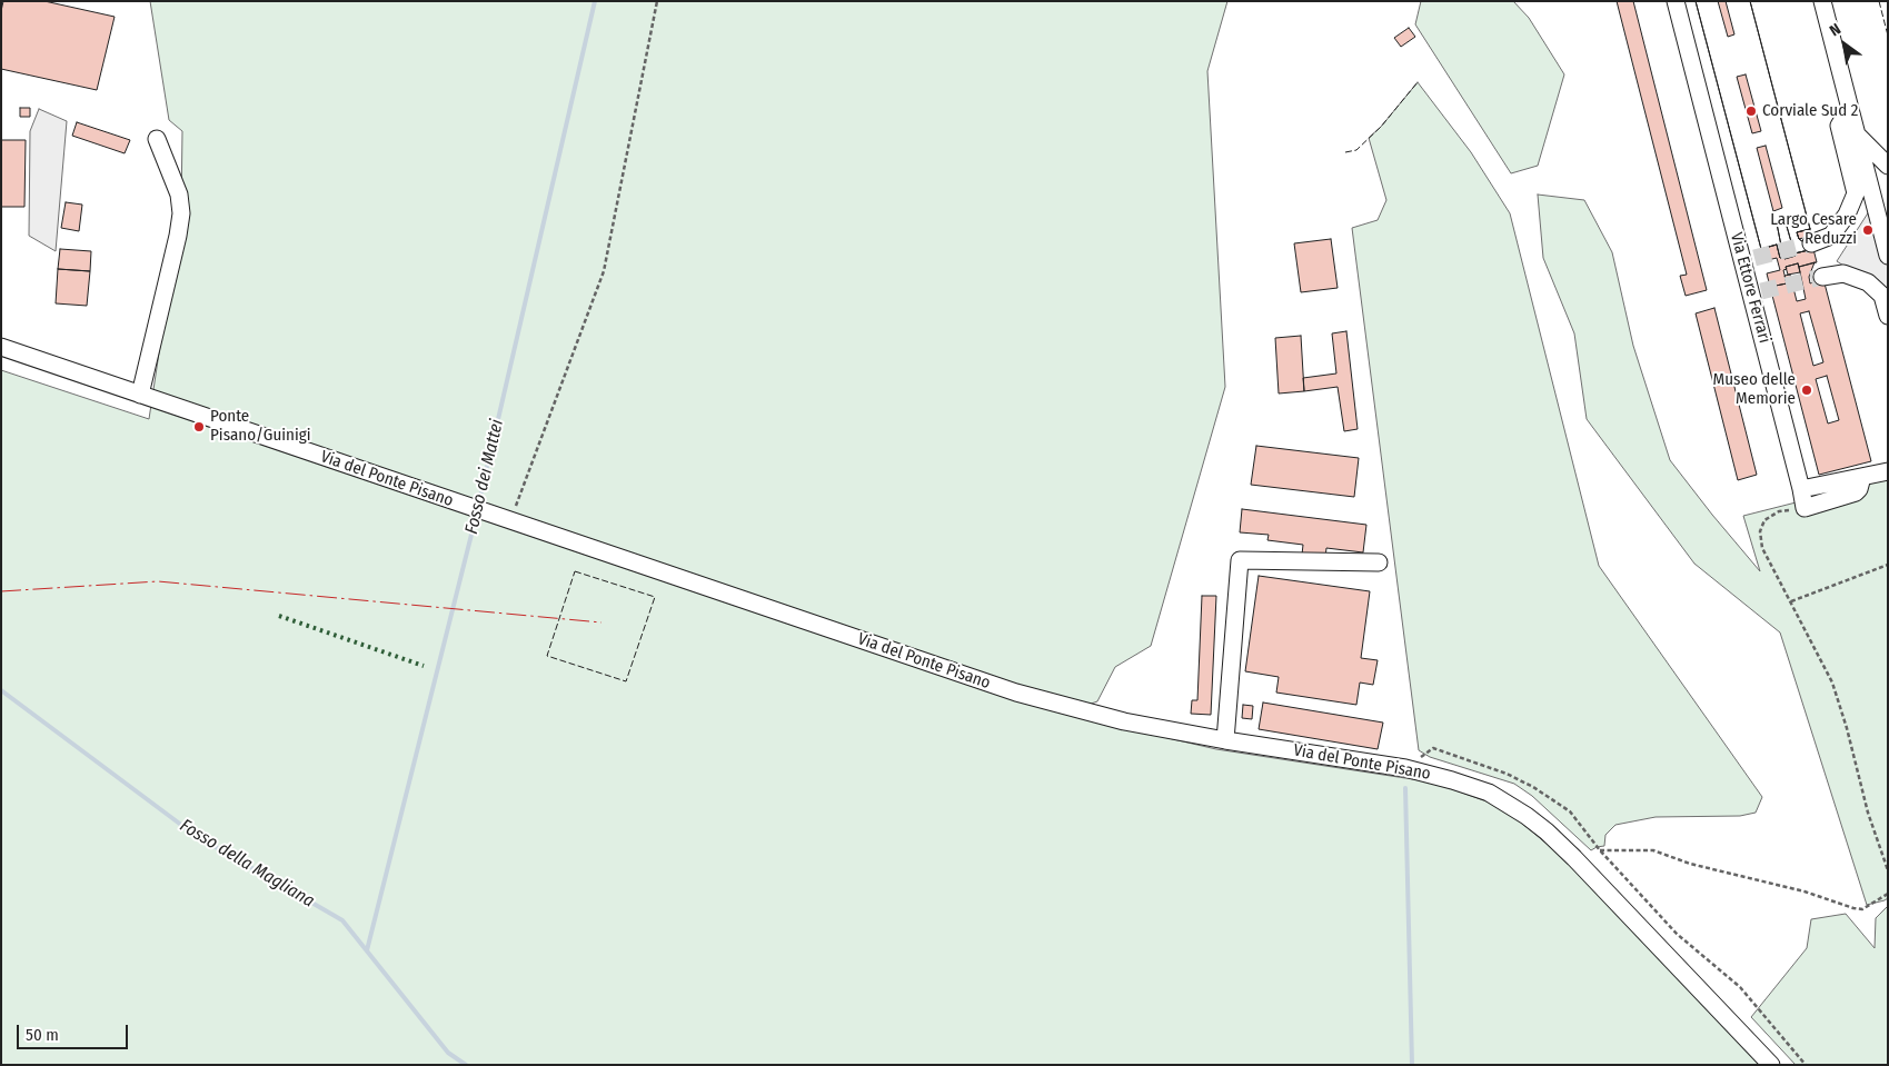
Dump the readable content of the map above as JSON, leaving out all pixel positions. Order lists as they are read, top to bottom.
{
  "streets": {
    "street": ["Via Ettore Ferrari", "Via del Ponte Pisano"]
  },
  "water": ["Fosso dei Mattei", "Fosso della Magliana"],
  "places": [
    "Corviale Sud 2",
    "Largo Cesare Reduzzi",
    "Museo delle Memorie",
    "Ponte Pisano/Guinigi"
  ],
  "scale_bar": "50 m",
  "north": "top left"
}
